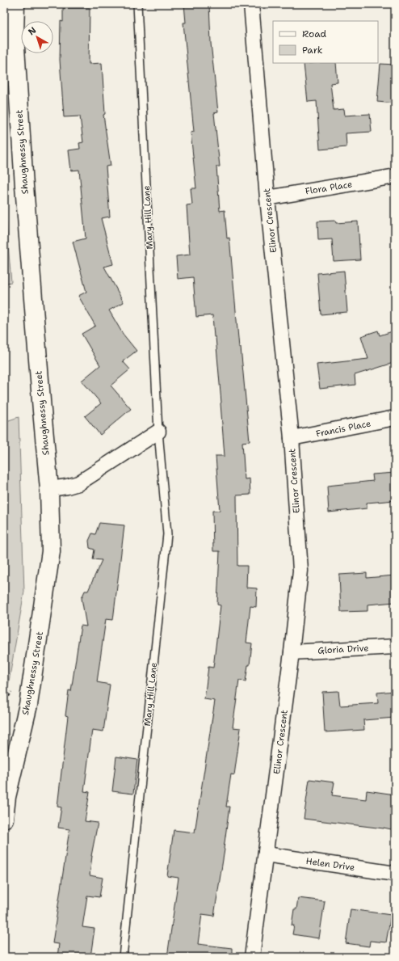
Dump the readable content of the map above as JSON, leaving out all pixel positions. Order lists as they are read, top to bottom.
{
  "streets": {
    "main road": ["Shaughnessy Street"],
    "street": [
      "Flora Place",
      "Elinor Crescent",
      "Francis Place",
      "Gloria Drive",
      "Helen Drive"
    ],
    "lane": ["Mary Hill Lane"]
  },
  "crossings": [
    ["Flora Place", "Elinor Crescent"],
    ["Elinor Crescent", "Francis Place"],
    ["Elinor Crescent", "Gloria Drive"],
    ["Elinor Crescent", "Helen Drive"]
  ],
  "legend": ["Road", "Park"],
  "north": "top left"
}
